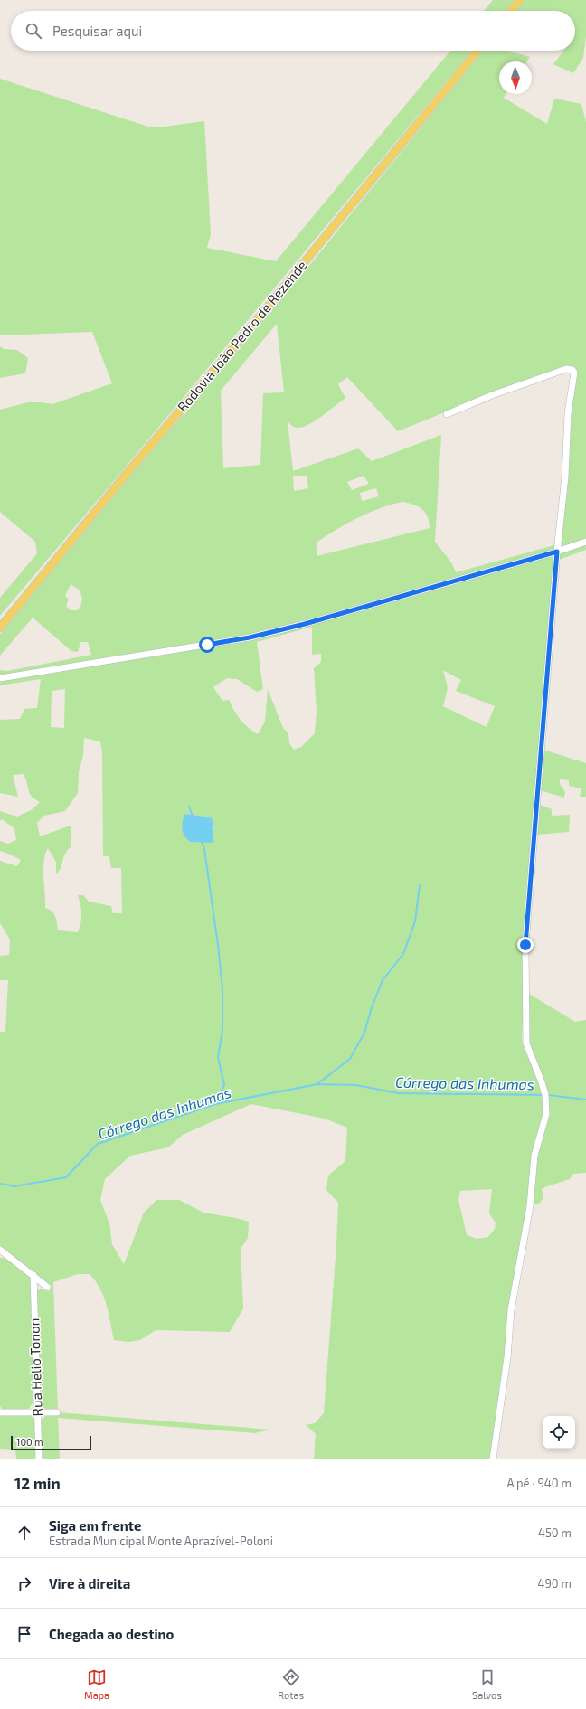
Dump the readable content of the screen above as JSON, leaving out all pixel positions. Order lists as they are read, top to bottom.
{
  "streets": {
    "main road": ["Rodovia João Pedro de Rezende"],
    "street": ["Rua Helio Tonon"]
  },
  "water": ["Córrego das Inhumas"],
  "scale_bar": "100 m",
  "north": "bottom",
  "page": {
    "search": "Pesquisar aqui",
    "scale": "100 m",
    "heading": ["12 min", "A pé · 940 m"],
    "list": [
      ["Siga em frente", "Estrada Municipal Monte Aprazível-Poloni", "450 m"],
      ["Vire à direita", "490 m"],
      "Chegada ao destino"
    ],
    "nav": ["Mapa", "Rotas", "Salvos"]
  }
}
